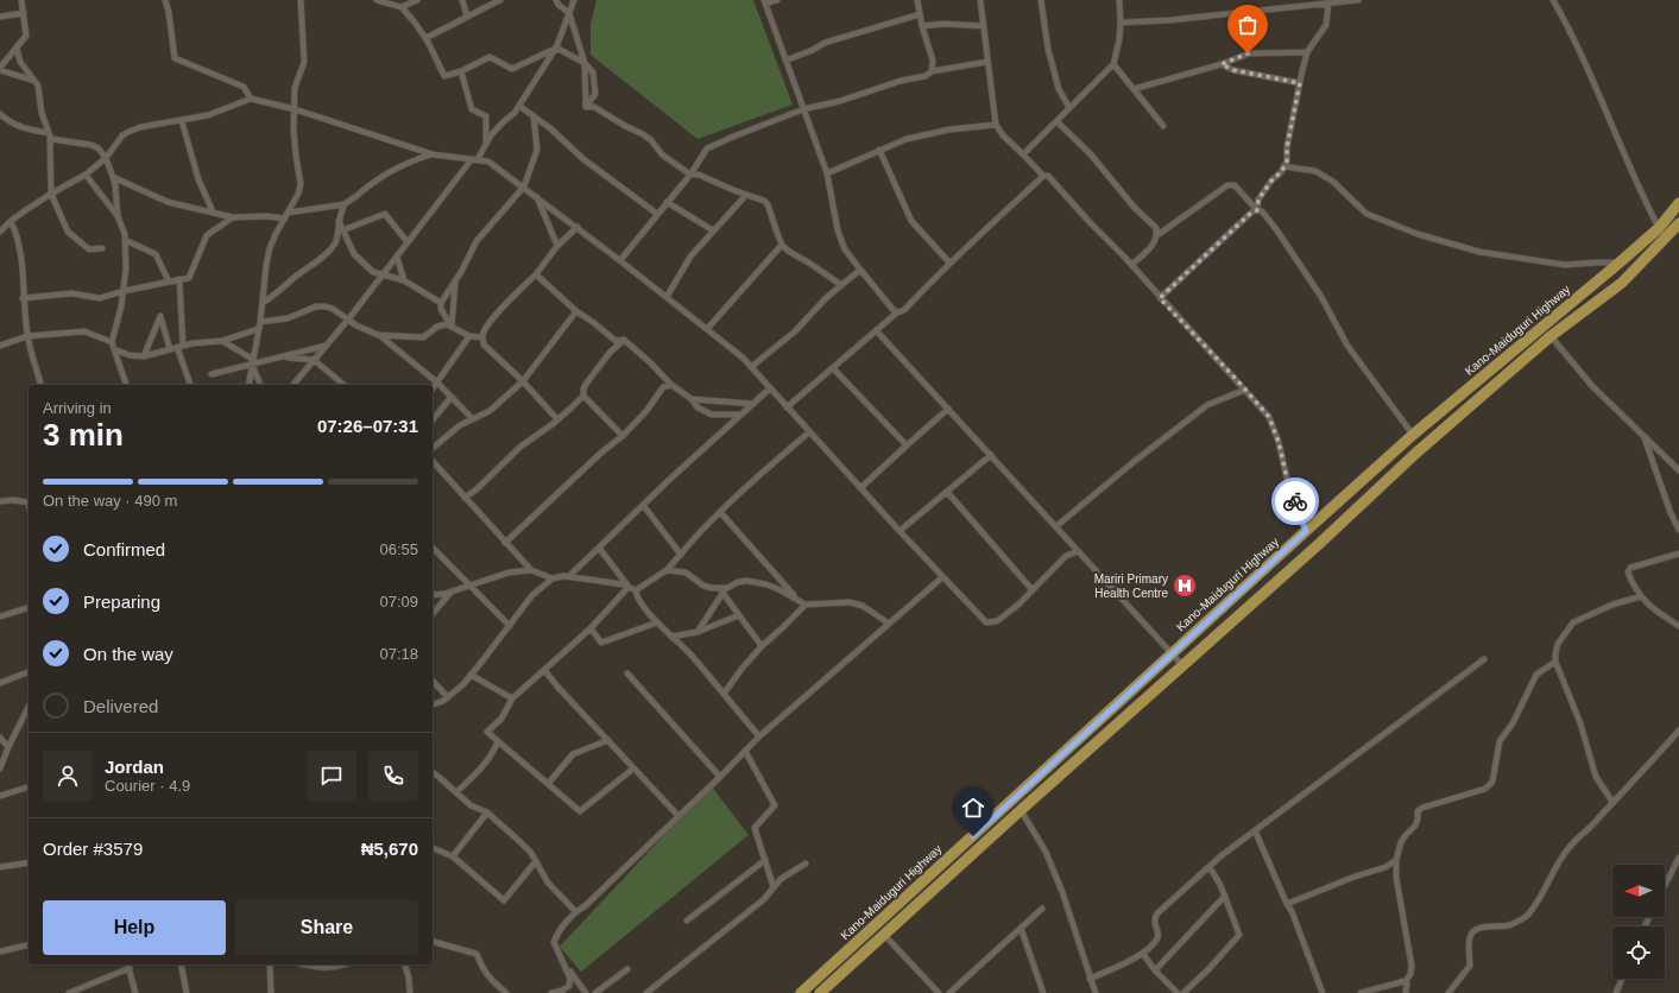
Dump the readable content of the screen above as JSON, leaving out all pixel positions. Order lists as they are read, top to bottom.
{
  "streets": {
    "highway": ["Kano-Maiduguri Highway"]
  },
  "places": {
    "hospital": ["Mariri Primary Health Centre"]
  },
  "north": "left",
  "page": {
    "heading": ["3 min", "Arriving in", "07:26–07:31"],
    "panel": [
      "Jordan",
      "Courier · 4.9",
      "Order #3579",
      "₦5,670"
    ],
    "bar": "On the way · 490 m",
    "list": [
      ["Confirmed", "06:55"],
      ["Preparing", "07:09"],
      ["On the way", "07:18"],
      "Delivered"
    ],
    "buttons": ["Help", "Share"]
  }
}
